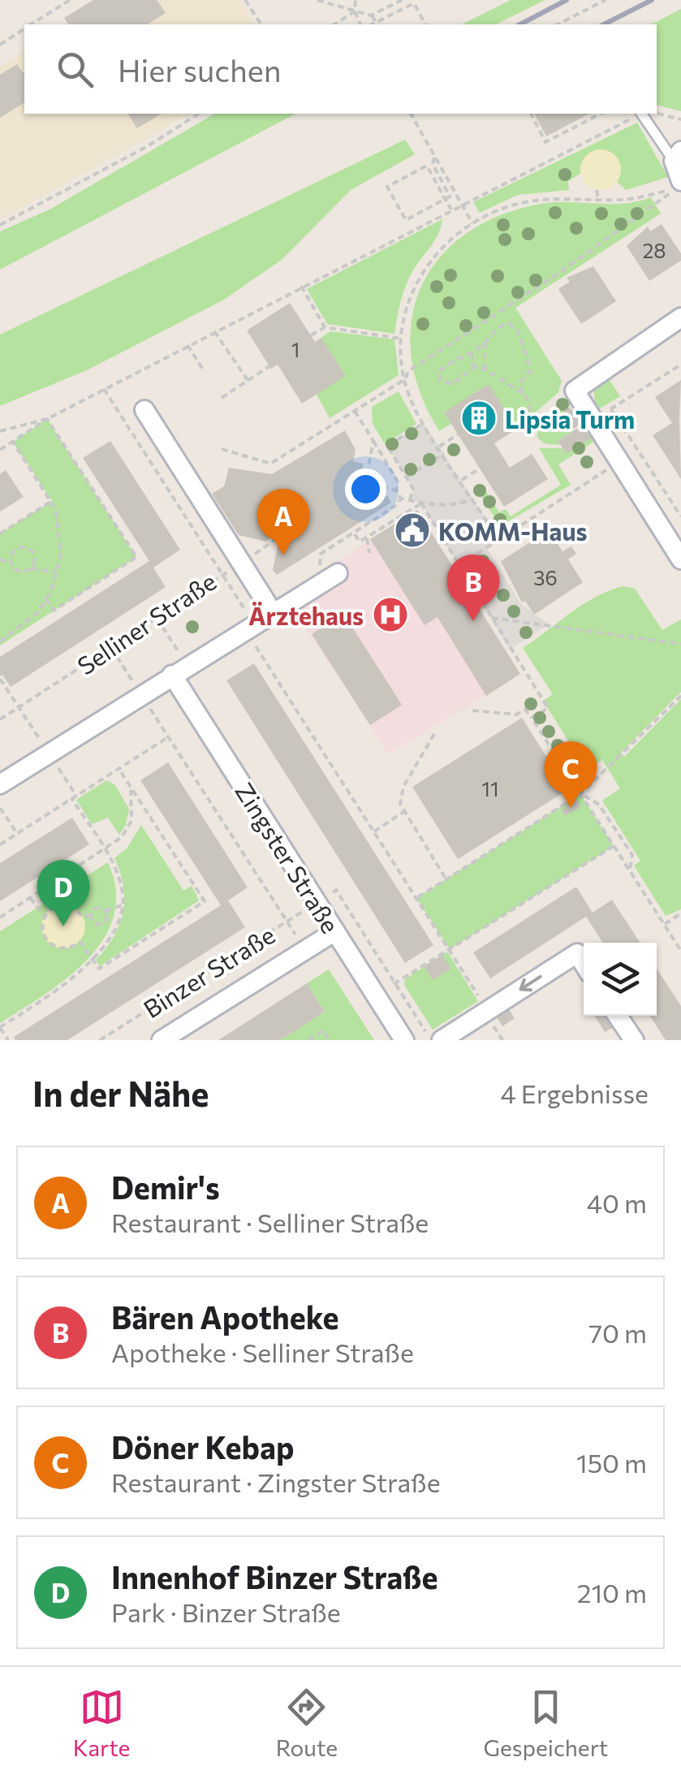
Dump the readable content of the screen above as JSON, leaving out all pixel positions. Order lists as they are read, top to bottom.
{
  "streets": {
    "street": ["Selliner Straße", "Zingster Straße", "Binzer Straße"]
  },
  "crossings": [
    ["Selliner Straße", "Zingster Straße"],
    ["Zingster Straße", "Binzer Straße"]
  ],
  "places": {
    "building": ["Lipsia Turm"],
    "public building": ["KOMM-Haus"],
    "hospital": ["Ärztehaus"]
  },
  "house_numbers": [
    "28",
    "1",
    "36",
    "11"
  ],
  "page": {
    "search": "Hier suchen",
    "pins": [
      "A",
      "B",
      "C",
      "D"
    ],
    "heading": ["In der Nähe", "4 Ergebnisse"],
    "list": [
      {
        "mark": "A",
        "name": "Demir's",
        "note": "Restaurant · Selliner Straße",
        "value": "40 m"
      },
      {
        "mark": "B",
        "name": "Bären Apotheke",
        "note": "Apotheke · Selliner Straße",
        "value": "70 m"
      },
      {
        "mark": "C",
        "name": "Döner Kebap",
        "note": "Restaurant · Zingster Straße",
        "value": "150 m"
      },
      {
        "mark": "D",
        "name": "Innenhof Binzer Straße",
        "note": "Park · Binzer Straße",
        "value": "210 m"
      }
    ],
    "nav": ["Karte", "Route", "Gespeichert"]
  }
}
